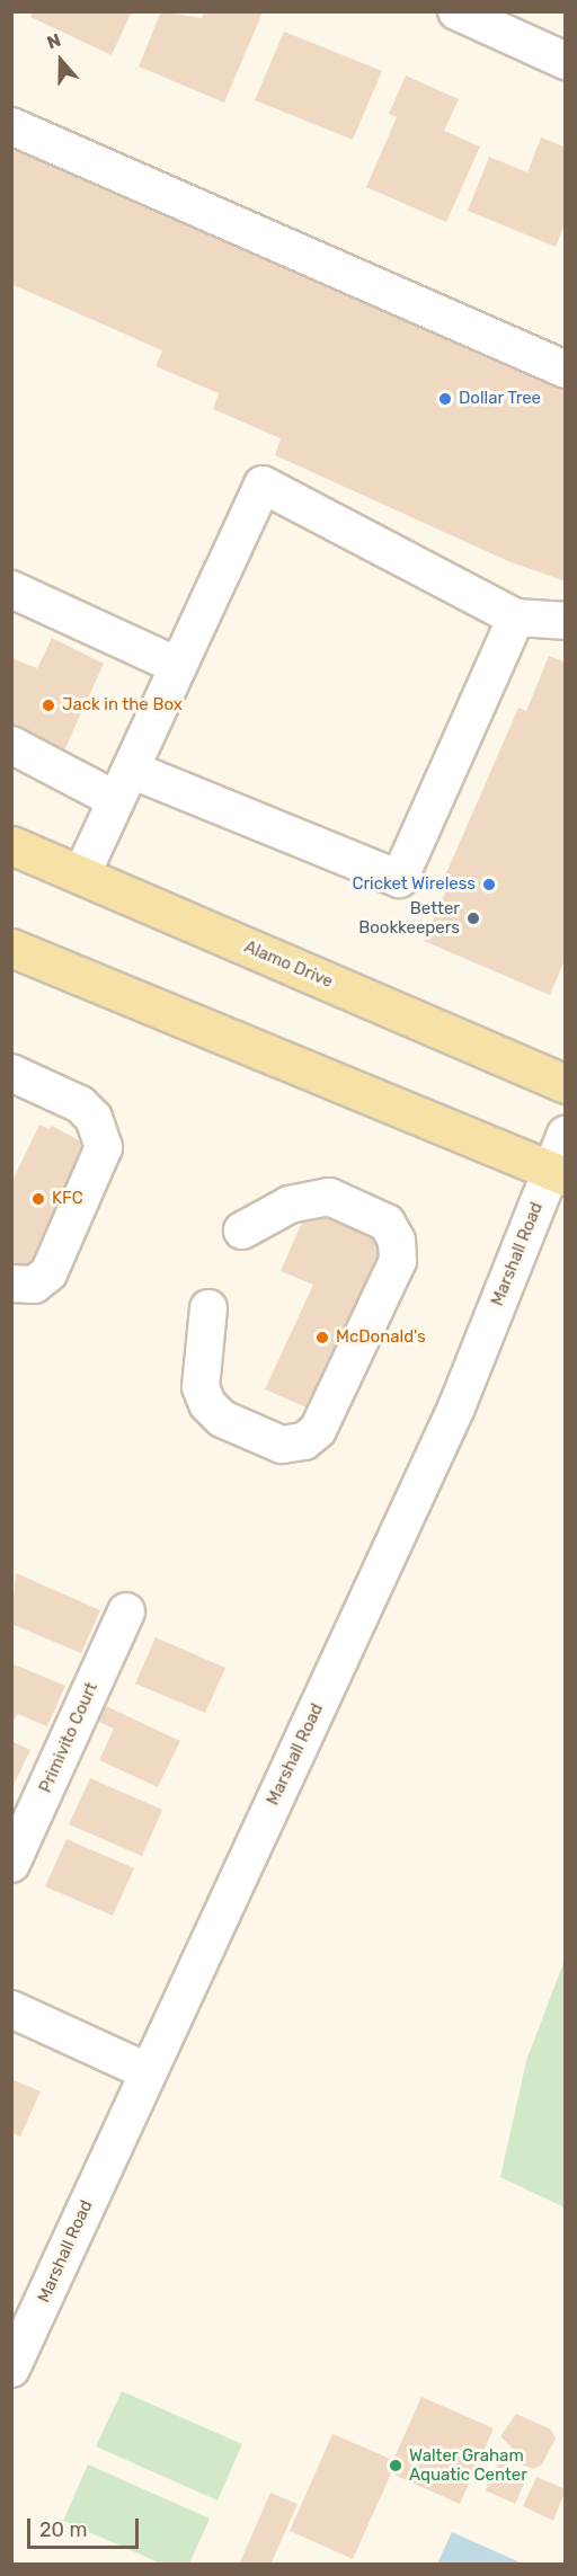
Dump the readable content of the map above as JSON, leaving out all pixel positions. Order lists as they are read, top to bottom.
{
  "streets": {
    "main road": ["Alamo Drive"],
    "street": ["Marshall Road", "Primivito Court"]
  },
  "places": [
    "Dollar Tree",
    "Jack in the Box",
    "Cricket Wireless",
    "Better Bookkeepers",
    "KFC",
    "McDonald's",
    "Walter Graham Aquatic Center"
  ],
  "scale_bar": "20 m",
  "north": "top"
}
